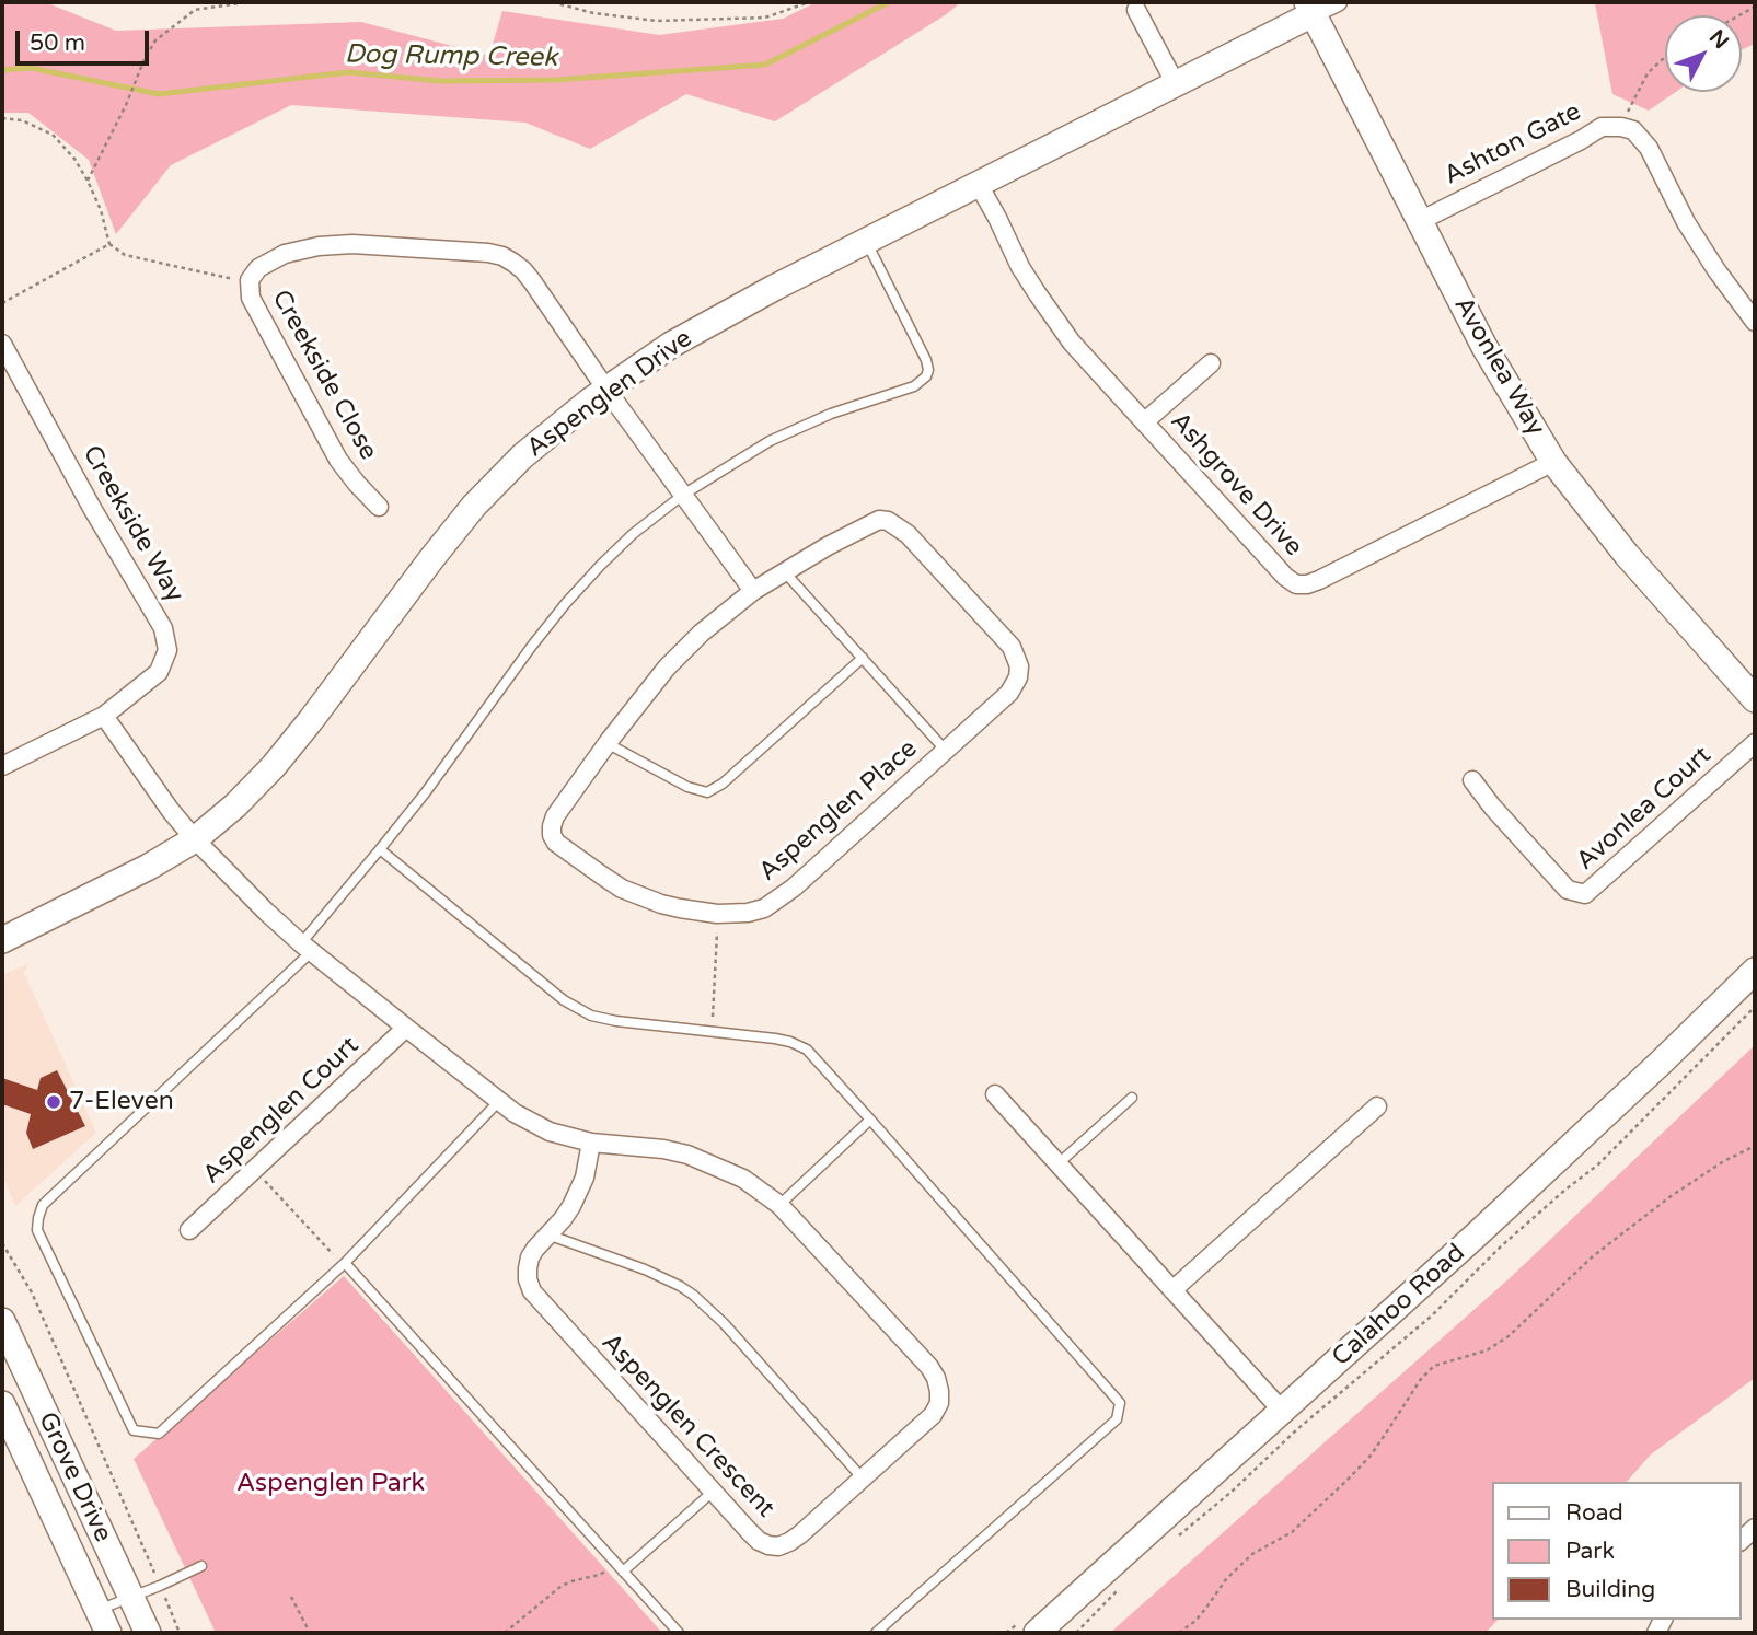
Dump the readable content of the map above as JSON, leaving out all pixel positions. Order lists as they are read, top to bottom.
{
  "streets": {
    "street": [
      "Ashton Gate",
      "Avonlea Way",
      "Creekside Close",
      "Aspenglen Drive",
      "Ashgrove Drive",
      "Creekside Way",
      "Avonlea Court",
      "Aspenglen Place",
      "Aspenglen Court",
      "Calahoo Road",
      "Aspenglen Crescent",
      "Grove Drive"
    ]
  },
  "crossings": [
    ["Ashton Gate", "Avonlea Way"],
    ["Avonlea Way", "Aspenglen Drive"],
    ["Avonlea Way", "Ashgrove Drive"],
    ["Creekside Close", "Aspenglen Drive"],
    ["Aspenglen Drive", "Ashgrove Drive"],
    ["Aspenglen Drive", "Aspenglen Crescent"],
    ["Aspenglen Court", "Aspenglen Crescent"]
  ],
  "water": ["Dog Rump Creek"],
  "parks": ["Aspenglen Park"],
  "places": ["7-Eleven"],
  "legend": ["Road", "Park", "Building"],
  "scale_bar": "50 m",
  "north": "top right"
}
